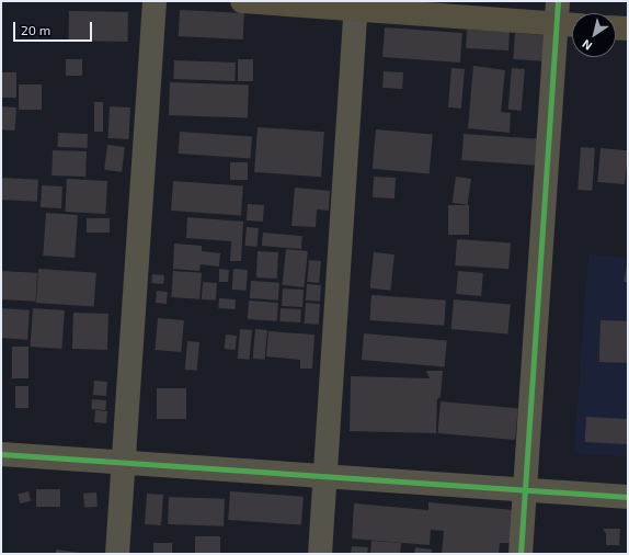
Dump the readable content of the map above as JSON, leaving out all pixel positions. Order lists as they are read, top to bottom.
{
  "scale_bar": "20 m",
  "north": "bottom left"
}
